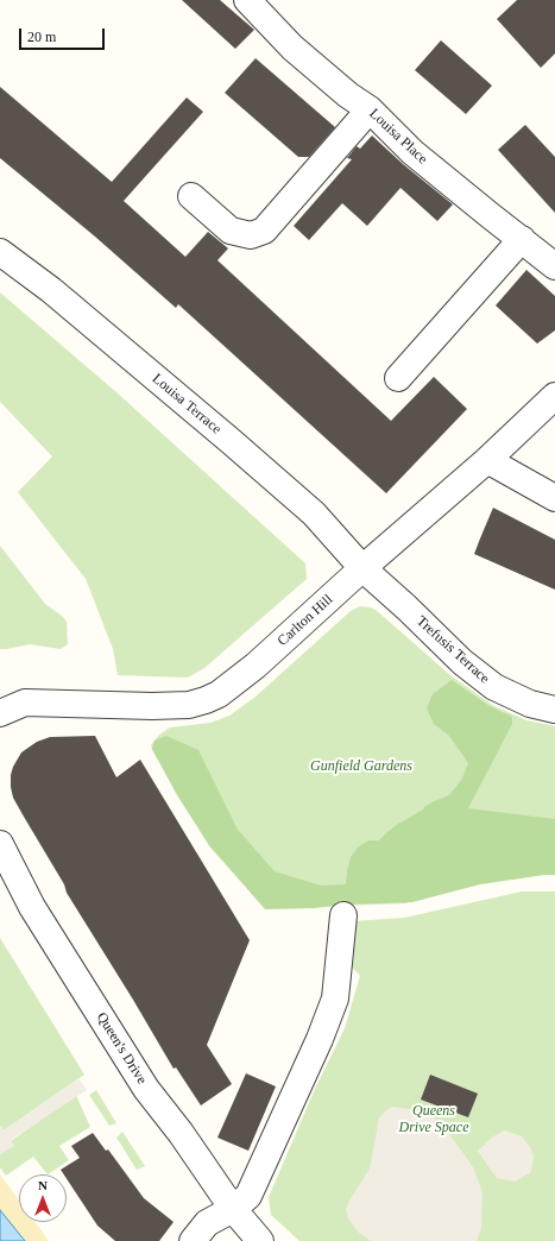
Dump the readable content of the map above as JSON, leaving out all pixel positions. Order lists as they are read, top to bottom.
{
  "streets": {
    "street": [
      "Louisa Place",
      "Louisa Terrace",
      "Carlton Hill",
      "Trefusis Terrace",
      "Queen's Drive"
    ]
  },
  "crossings": [
    ["Louisa Terrace", "Carlton Hill"],
    ["Louisa Terrace", "Trefusis Terrace"],
    ["Carlton Hill", "Trefusis Terrace"]
  ],
  "parks": ["Gunfield Gardens", "Queens Drive Space"],
  "scale_bar": "20 m",
  "north": "top"
}
